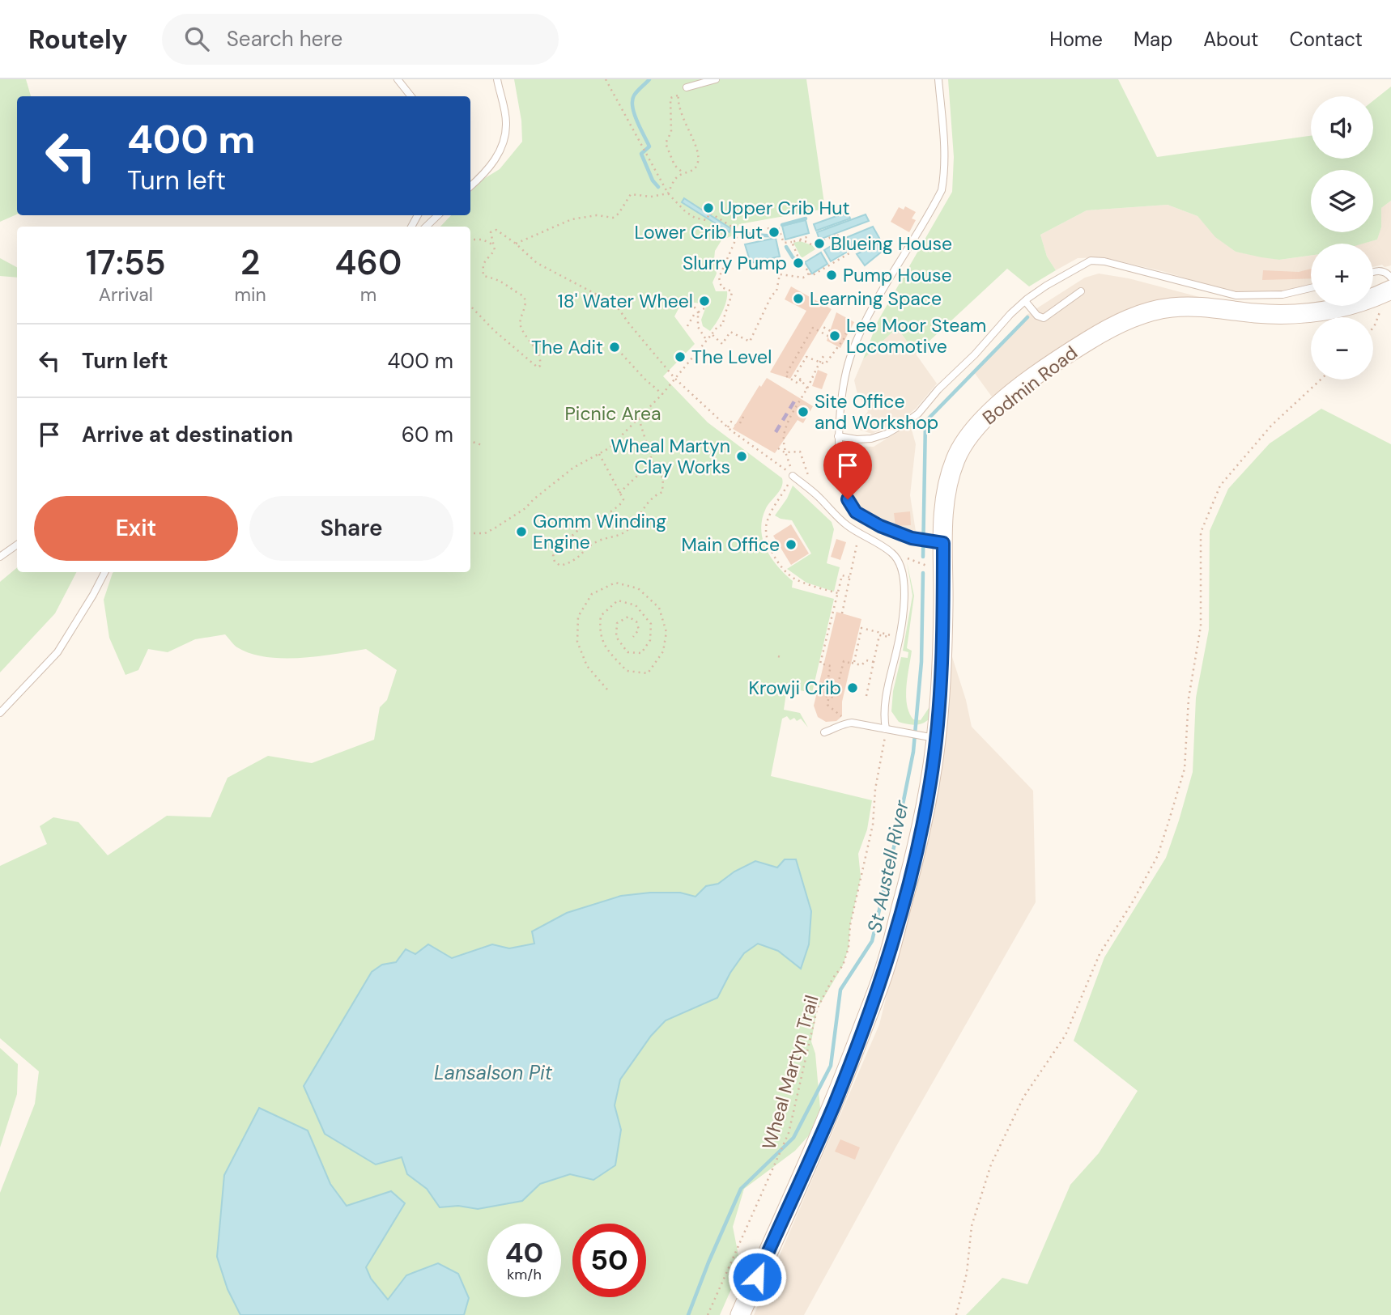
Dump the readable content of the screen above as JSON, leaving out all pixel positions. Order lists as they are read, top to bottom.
{
  "streets": {
    "main road": ["Bodmin Road"],
    "path": ["Wheal Martyn Trail"]
  },
  "water": ["St Austell River", "Lansalson Pit"],
  "parks": ["Picnic Area"],
  "places": [
    "Upper Crib Hut",
    "Lower Crib Hut",
    "Blueing House",
    "Slurry Pump",
    "Pump House",
    "Learning Space",
    "18' Water Wheel",
    "Lee Moor Steam Locomotive",
    "The Adit",
    "The Level",
    "Site Office and Workshop",
    "Wheal Martyn Clay Works",
    "Gomm Winding Engine",
    "Main Office",
    "Krowji Crib"
  ],
  "page": {
    "header": "Routely",
    "search": "Search here",
    "nav": [
      "Home",
      "Map",
      "About",
      "Contact"
    ],
    "map_buttons": ["+", "−"],
    "turn": ["400 m", "Turn left"],
    "eta": [
      "17:55",
      "Arrival",
      "2",
      "min",
      "460",
      "m"
    ],
    "list": [
      {
        "name": "Turn left",
        "value": "400 m"
      },
      {
        "name": "Arrive at destination",
        "value": "60 m"
      }
    ],
    "buttons": ["Exit", "Share"],
    "speed": "40 km/h",
    "limit": "50"
  }
}
